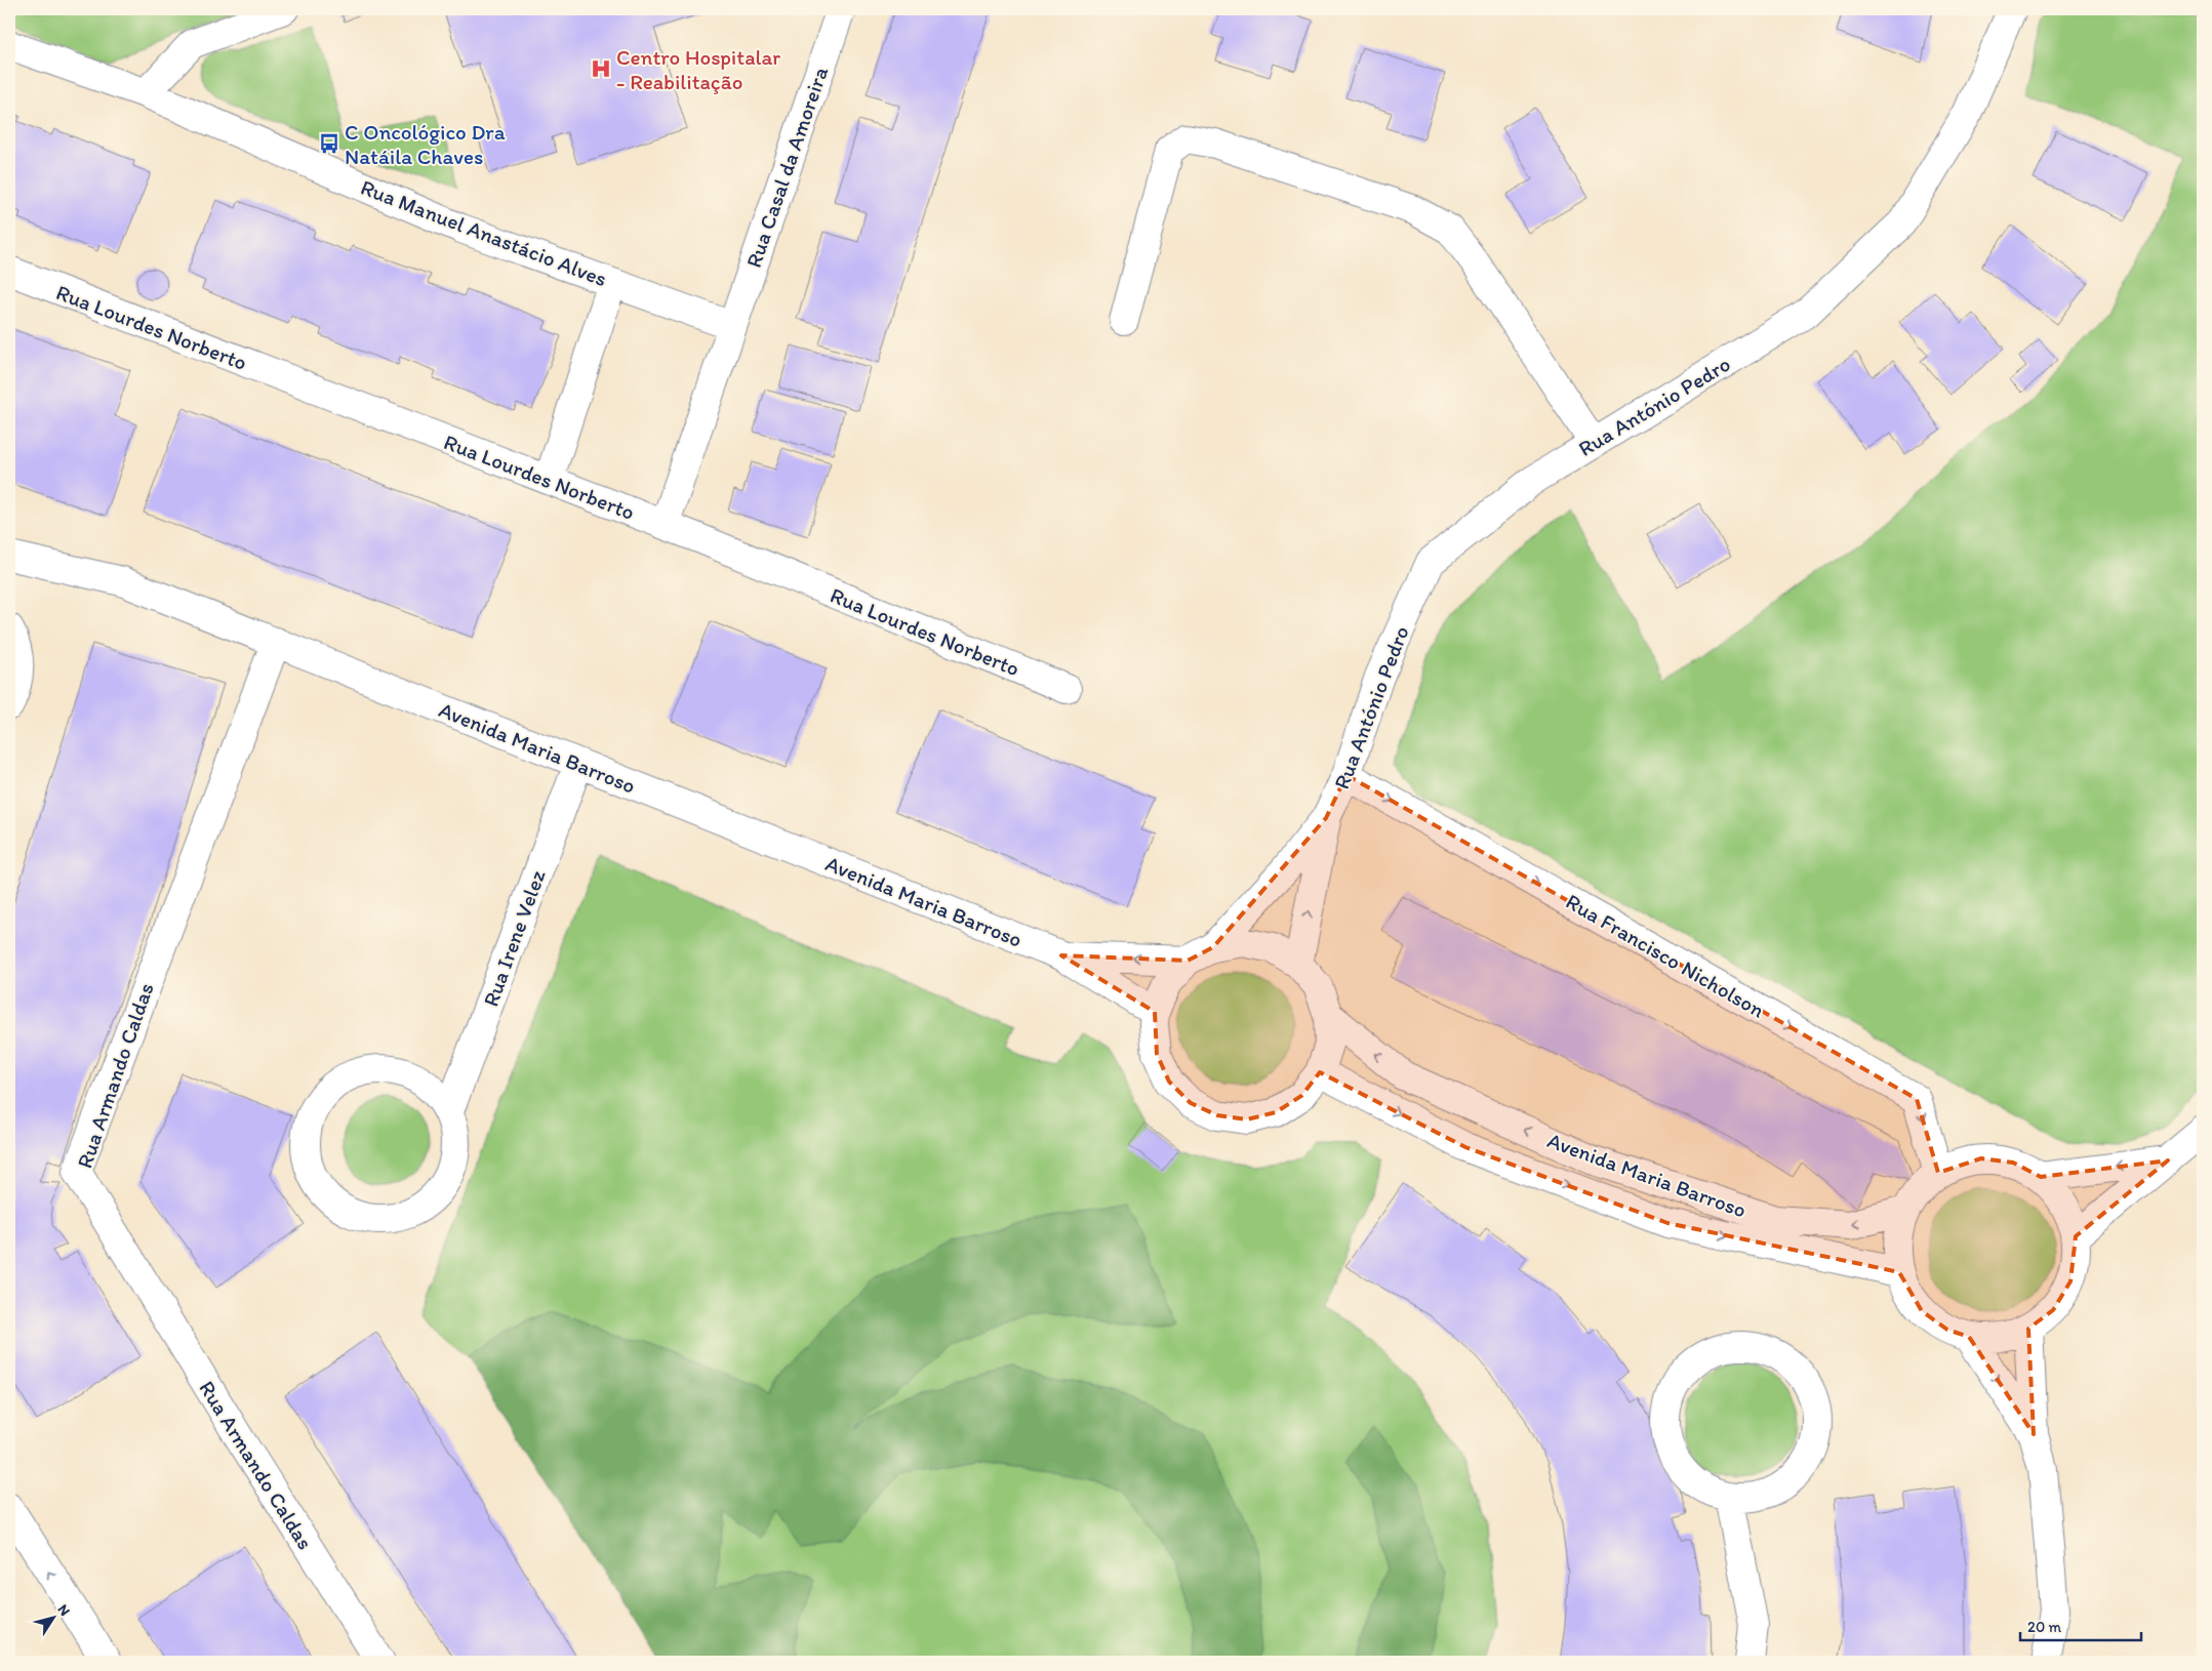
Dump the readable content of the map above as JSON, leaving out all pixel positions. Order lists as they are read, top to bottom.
{
  "streets": {
    "street": [
      "Rua Casal da Amoreira",
      "Rua Manuel Anastácio Alves",
      "Rua Lourdes Norberto",
      "Rua António Pedro",
      "Avenida Maria Barroso",
      "Rua Irene Velez",
      "Rua Francisco Nicholson",
      "Rua Armando Caldas"
    ]
  },
  "crossings": [
    ["Rua Casal da Amoreira", "Rua Manuel Anastácio Alves"],
    ["Rua Casal da Amoreira", "Rua Lourdes Norberto"],
    ["Rua António Pedro", "Avenida Maria Barroso"],
    ["Rua António Pedro", "Rua Francisco Nicholson"],
    ["Avenida Maria Barroso", "Rua Irene Velez"],
    ["Avenida Maria Barroso", "Rua Francisco Nicholson"],
    ["Avenida Maria Barroso", "Rua Armando Caldas"]
  ],
  "one_way": ["Rua Francisco Nicholson"],
  "places": {
    "hospital": ["Centro Hospitalar - Reabilitação"],
    "bus stop": ["C Oncológico Dra Natáila Chaves"]
  },
  "scale_bar": "20 m",
  "north": "top right"
}
